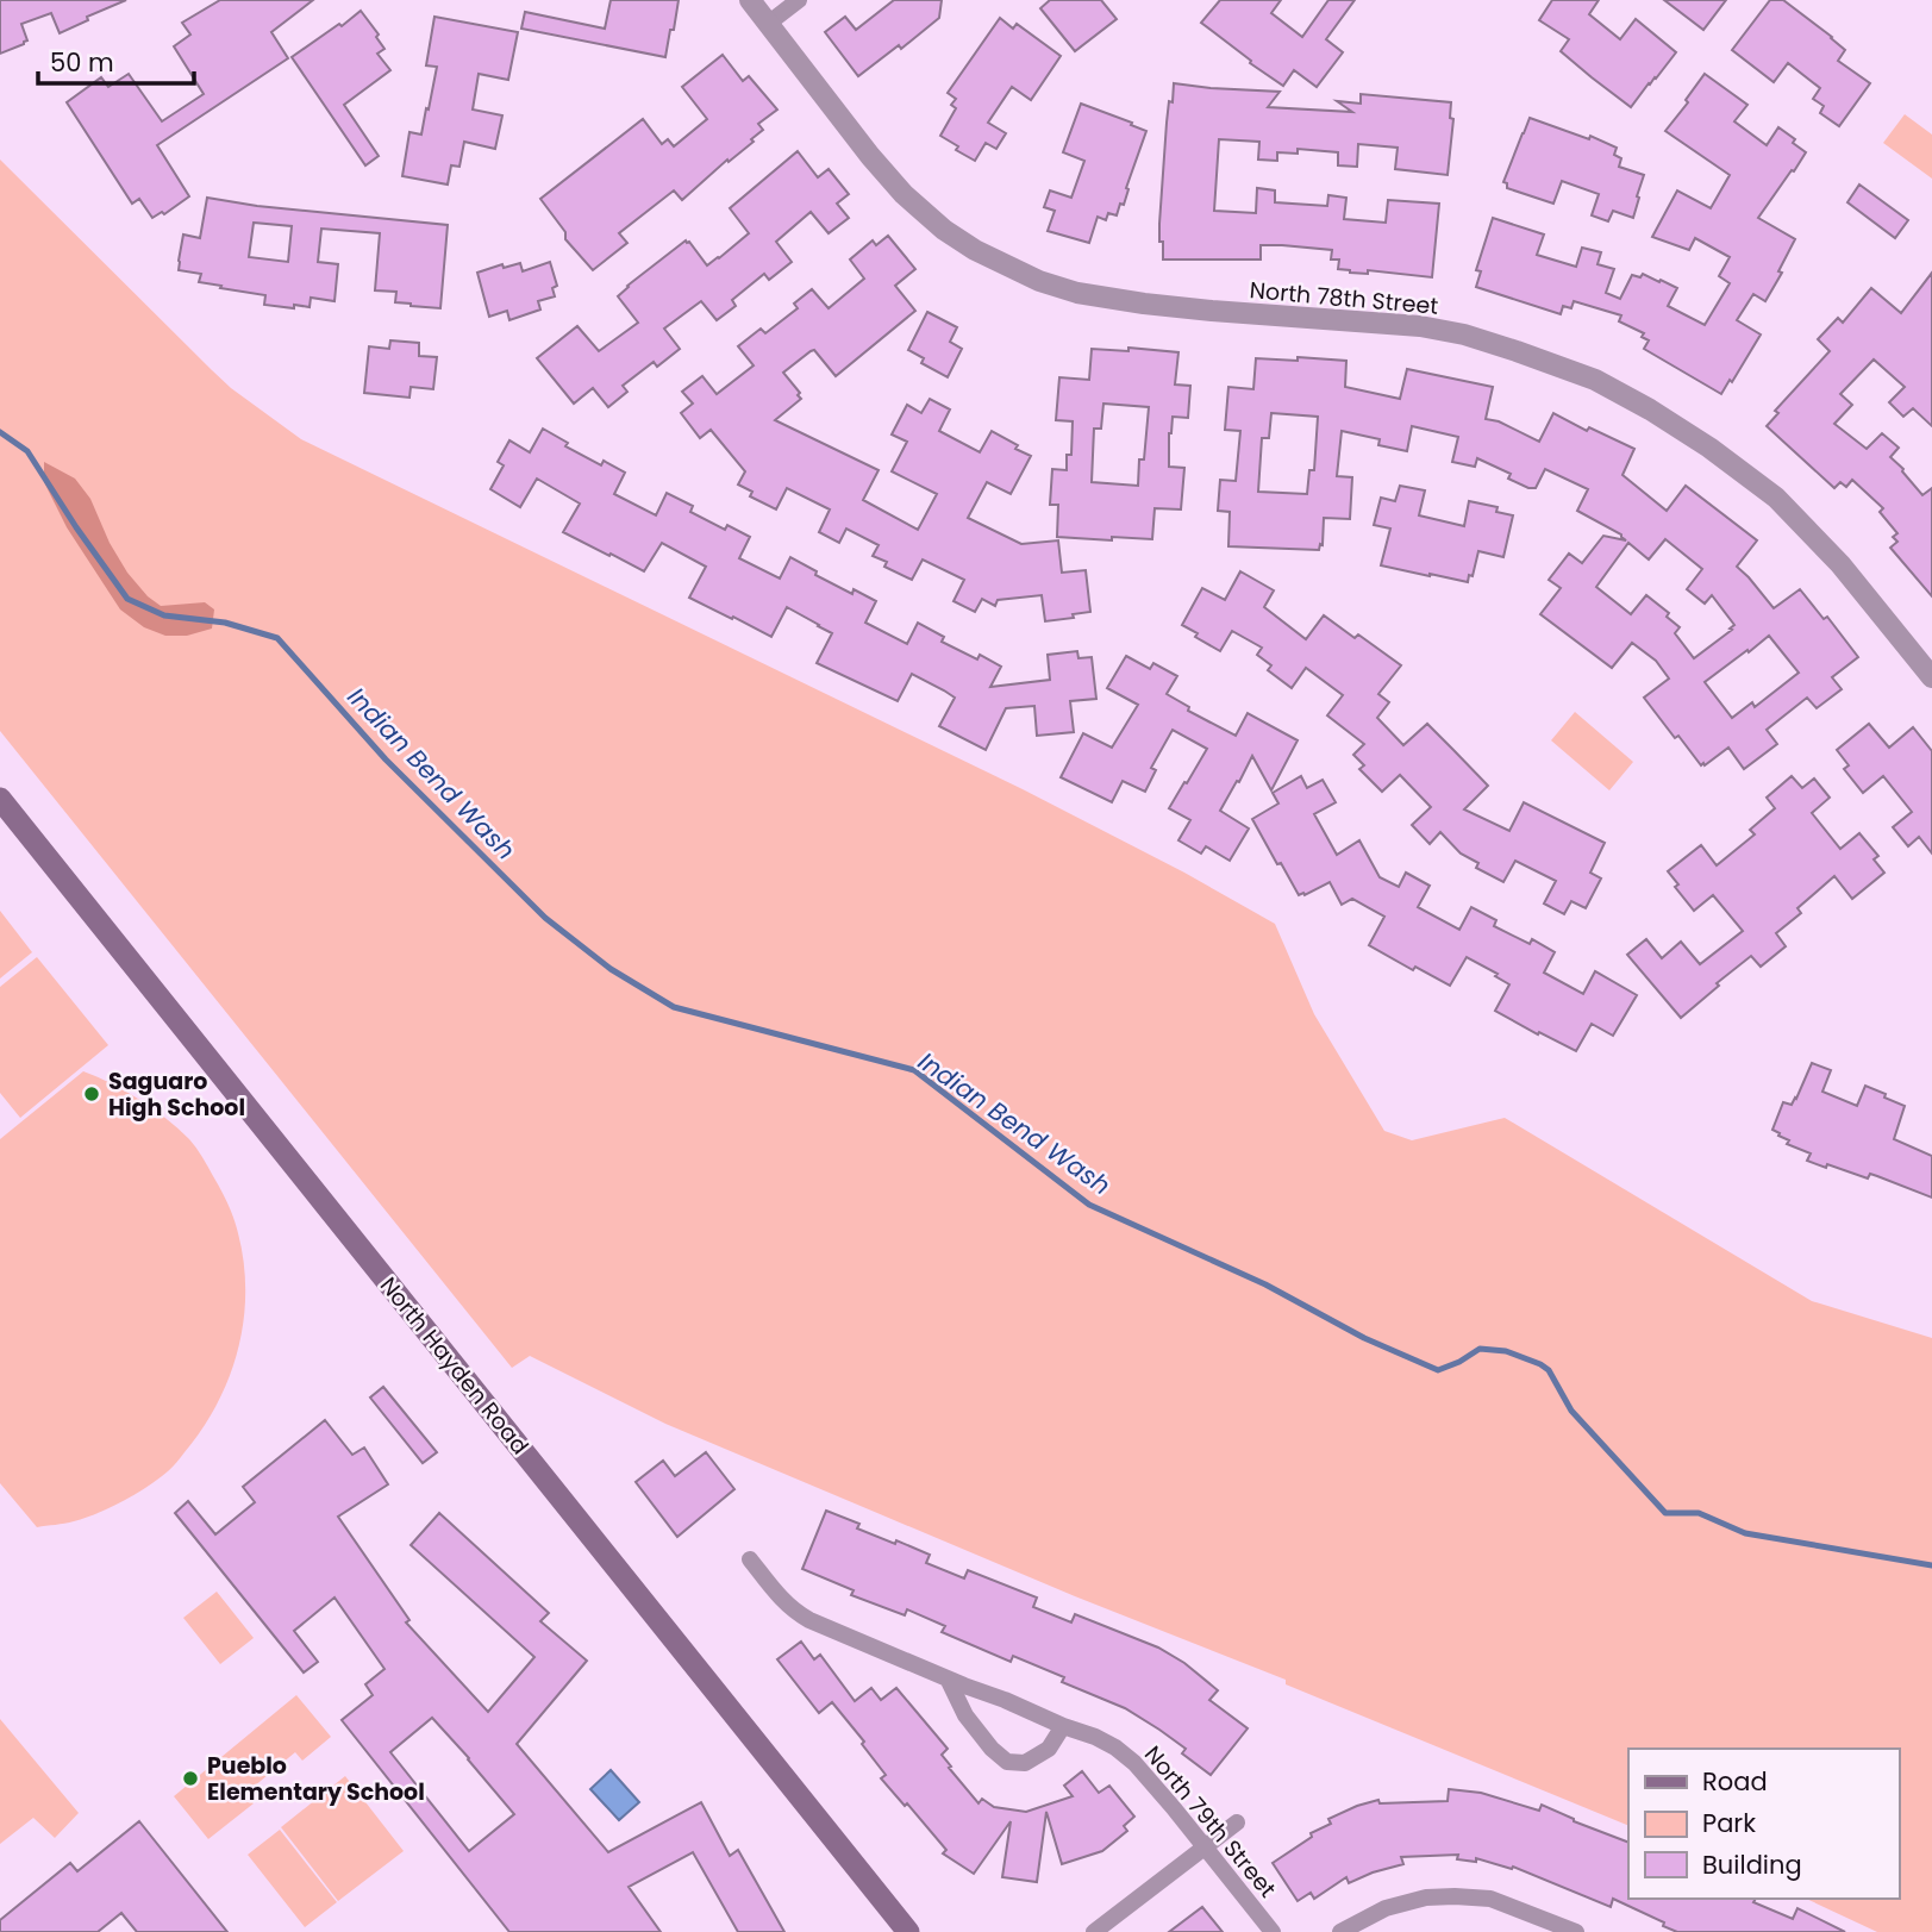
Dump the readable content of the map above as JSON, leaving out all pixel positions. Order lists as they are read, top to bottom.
{
  "streets": {
    "main road": ["North Hayden Road"],
    "street": ["North 78th Street", "North 79th Street"]
  },
  "water": ["Indian Bend Wash"],
  "places": ["Saguaro High School", "Pueblo Elementary School"],
  "legend": ["Road", "Park", "Building"],
  "scale_bar": "50 m"
}
